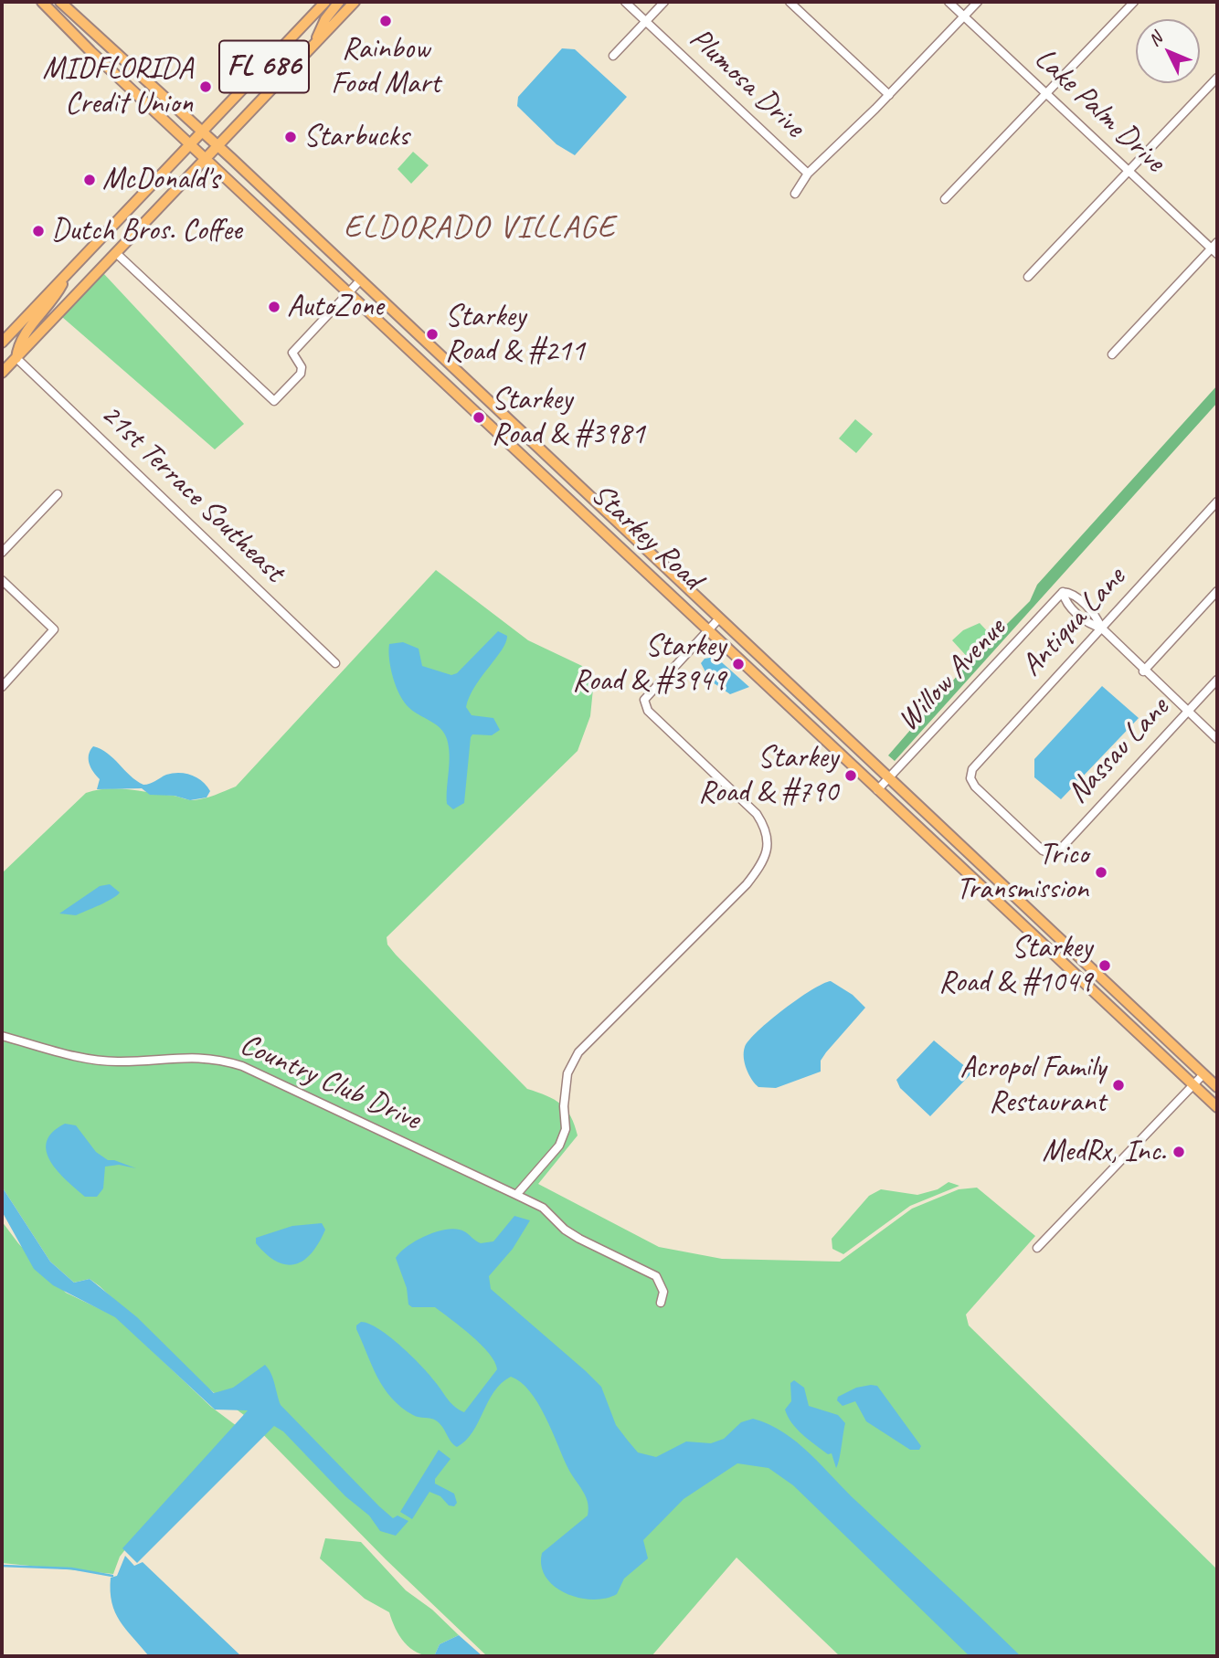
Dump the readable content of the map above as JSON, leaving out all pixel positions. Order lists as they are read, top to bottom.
{
  "streets": {
    "main road": ["FL 686", "Starkey Road"],
    "street": [
      "Plumosa Drive",
      "Lake Palm Drive",
      "21st Terrace Southeast",
      "Antiqua Lane",
      "Willow Avenue",
      "Nassau Lane",
      "Country Club Drive"
    ]
  },
  "crossings": [
    ["FL 686", "21st Terrace Southeast"],
    ["FL 686", "Starkey Road"],
    ["Starkey Road", "Willow Avenue"],
    ["Antiqua Lane", "Willow Avenue"],
    ["Antiqua Lane", "Nassau Lane"]
  ],
  "districts": ["ELDORADO VILLAGE"],
  "places": [
    "Rainbow Food Mart",
    "MIDFLORIDA Credit Union",
    "Starbucks",
    "McDonald's",
    "Dutch Bros. Coffee",
    "AutoZone",
    "Starkey Road & #211",
    "Starkey Road & #3981",
    "Starkey Road & #3949",
    "Starkey Road & #790",
    "Trico Transmission",
    "Starkey Road & #1049",
    "Acropol Family Restaurant",
    "MedRx, Inc."
  ],
  "north": "top left"
}
